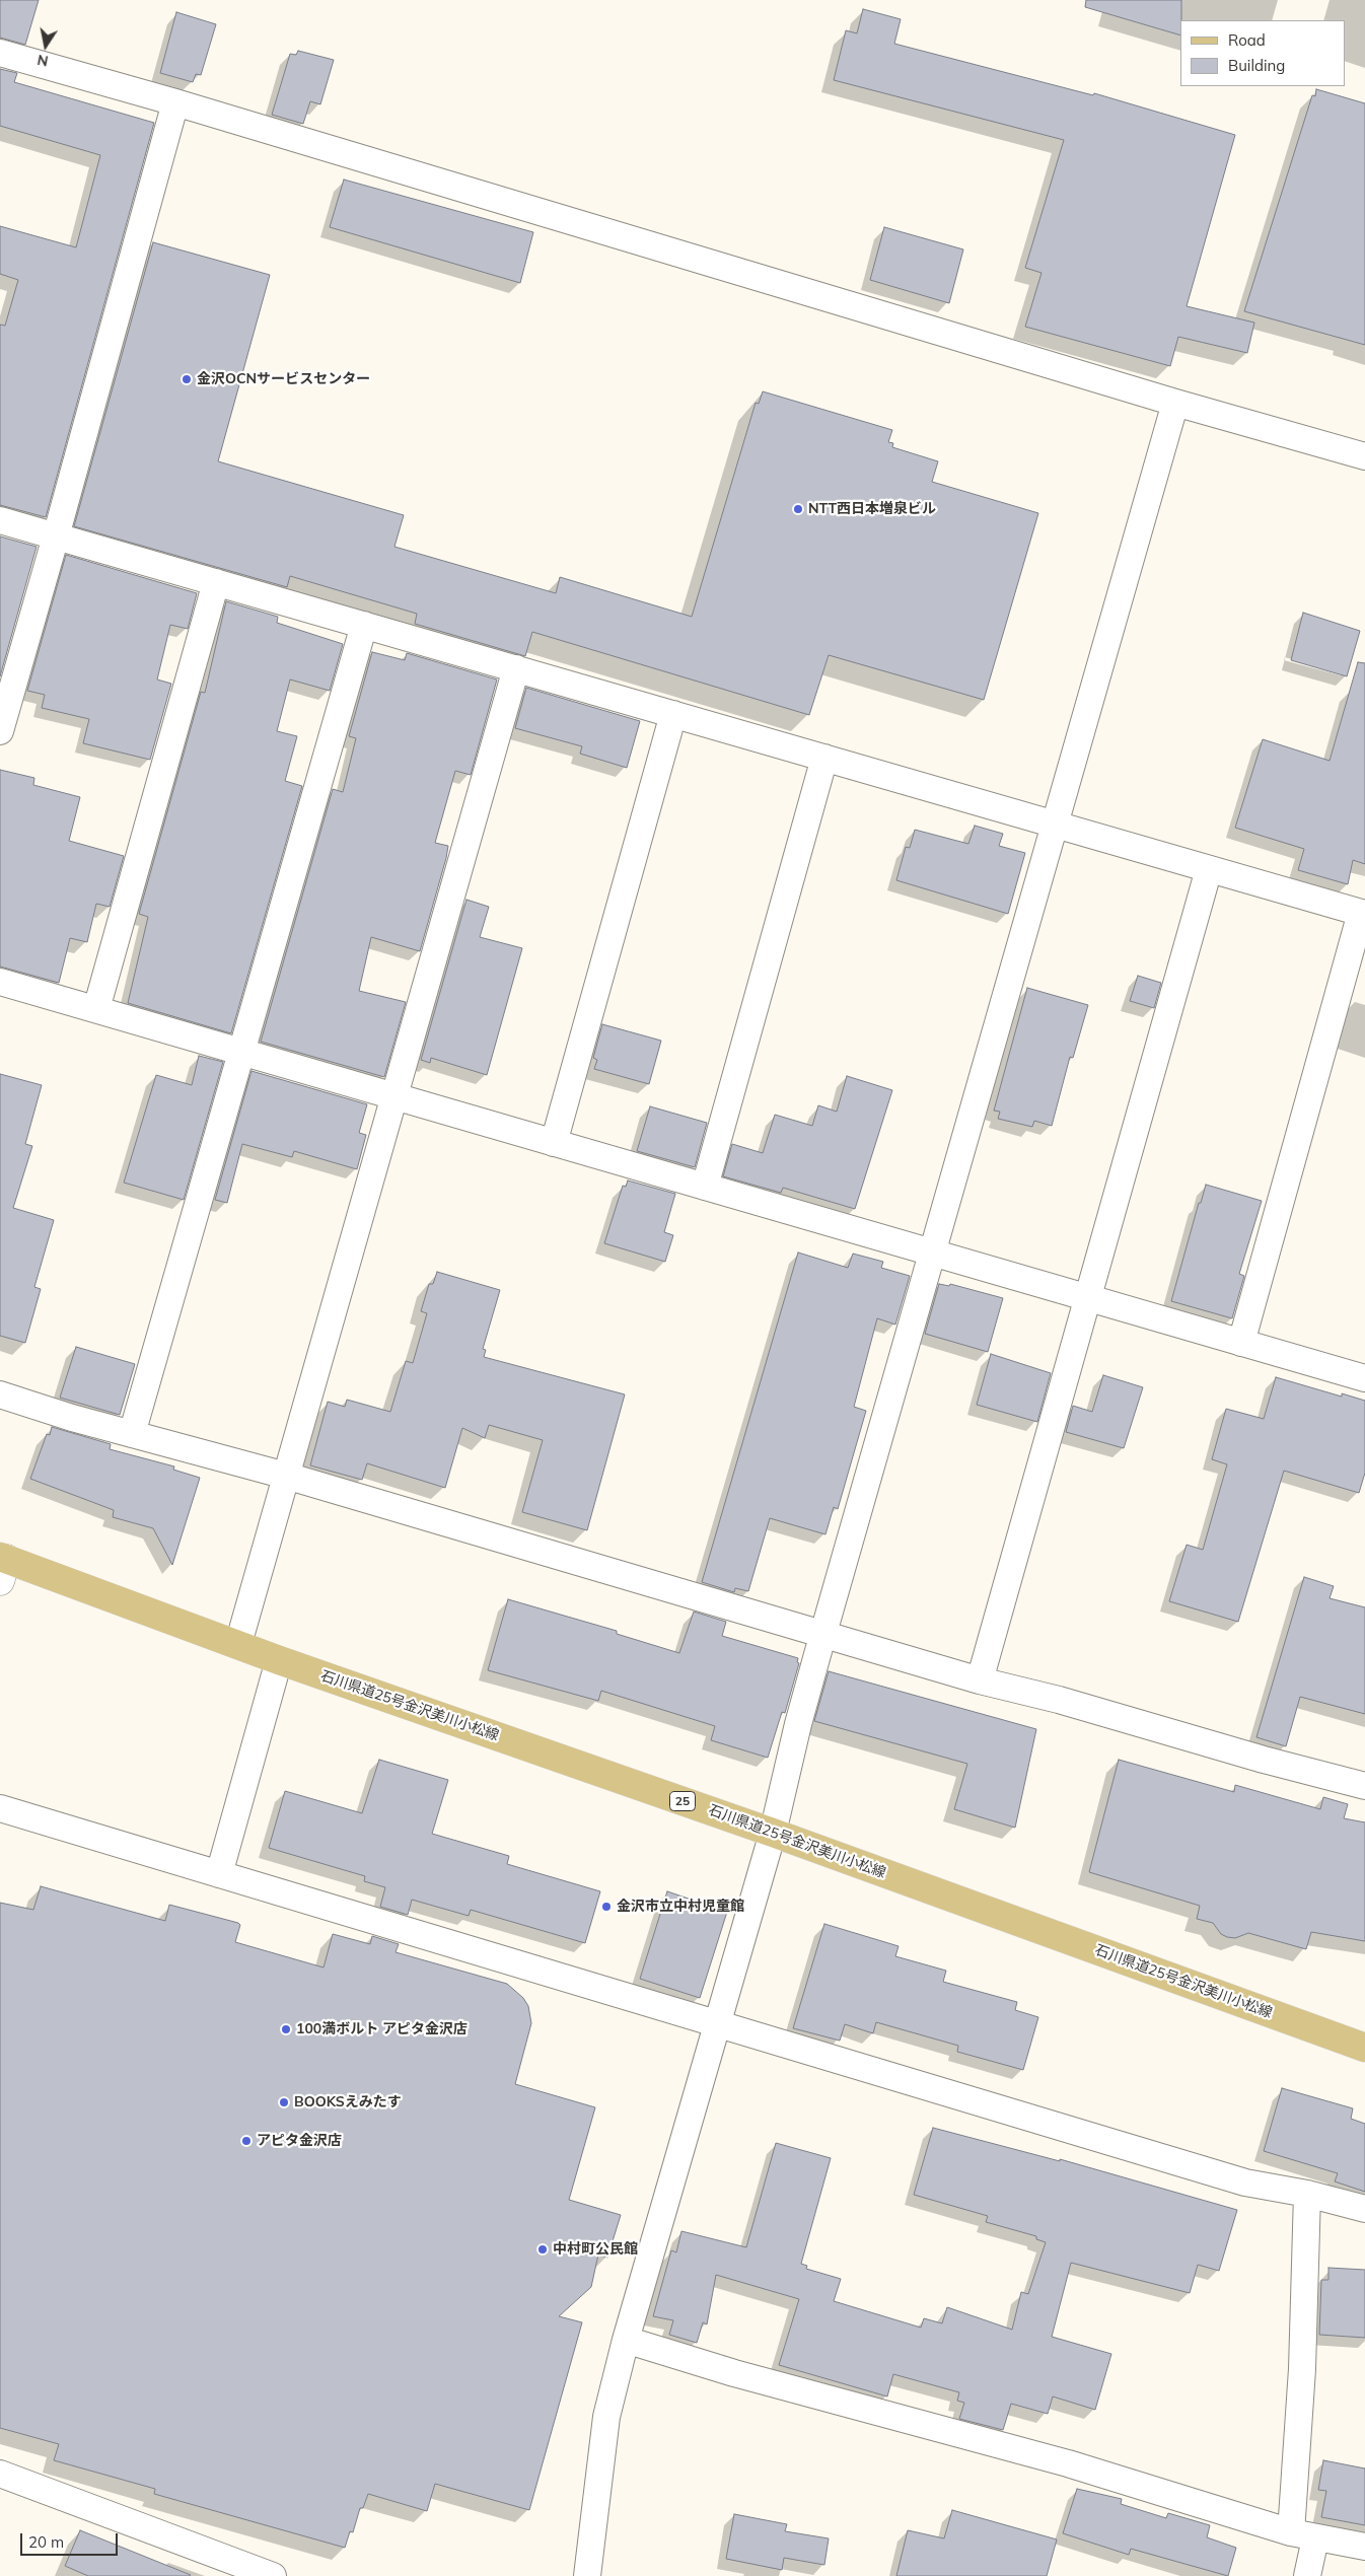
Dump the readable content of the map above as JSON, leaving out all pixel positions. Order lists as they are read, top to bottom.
{
  "streets": {
    "main road": ["石川県道25号金沢美川小松線", "25"]
  },
  "places": [
    "金沢OCNサービスセンター",
    "NTT西日本増泉ビル",
    "金沢市立中村児童館",
    "100満ボルト アピタ金沢店",
    "BOOKSえみたす",
    "アピタ金沢店",
    "中村町公民館"
  ],
  "legend": ["Road", "Building"],
  "scale_bar": "20 m",
  "north": "bottom"
}
